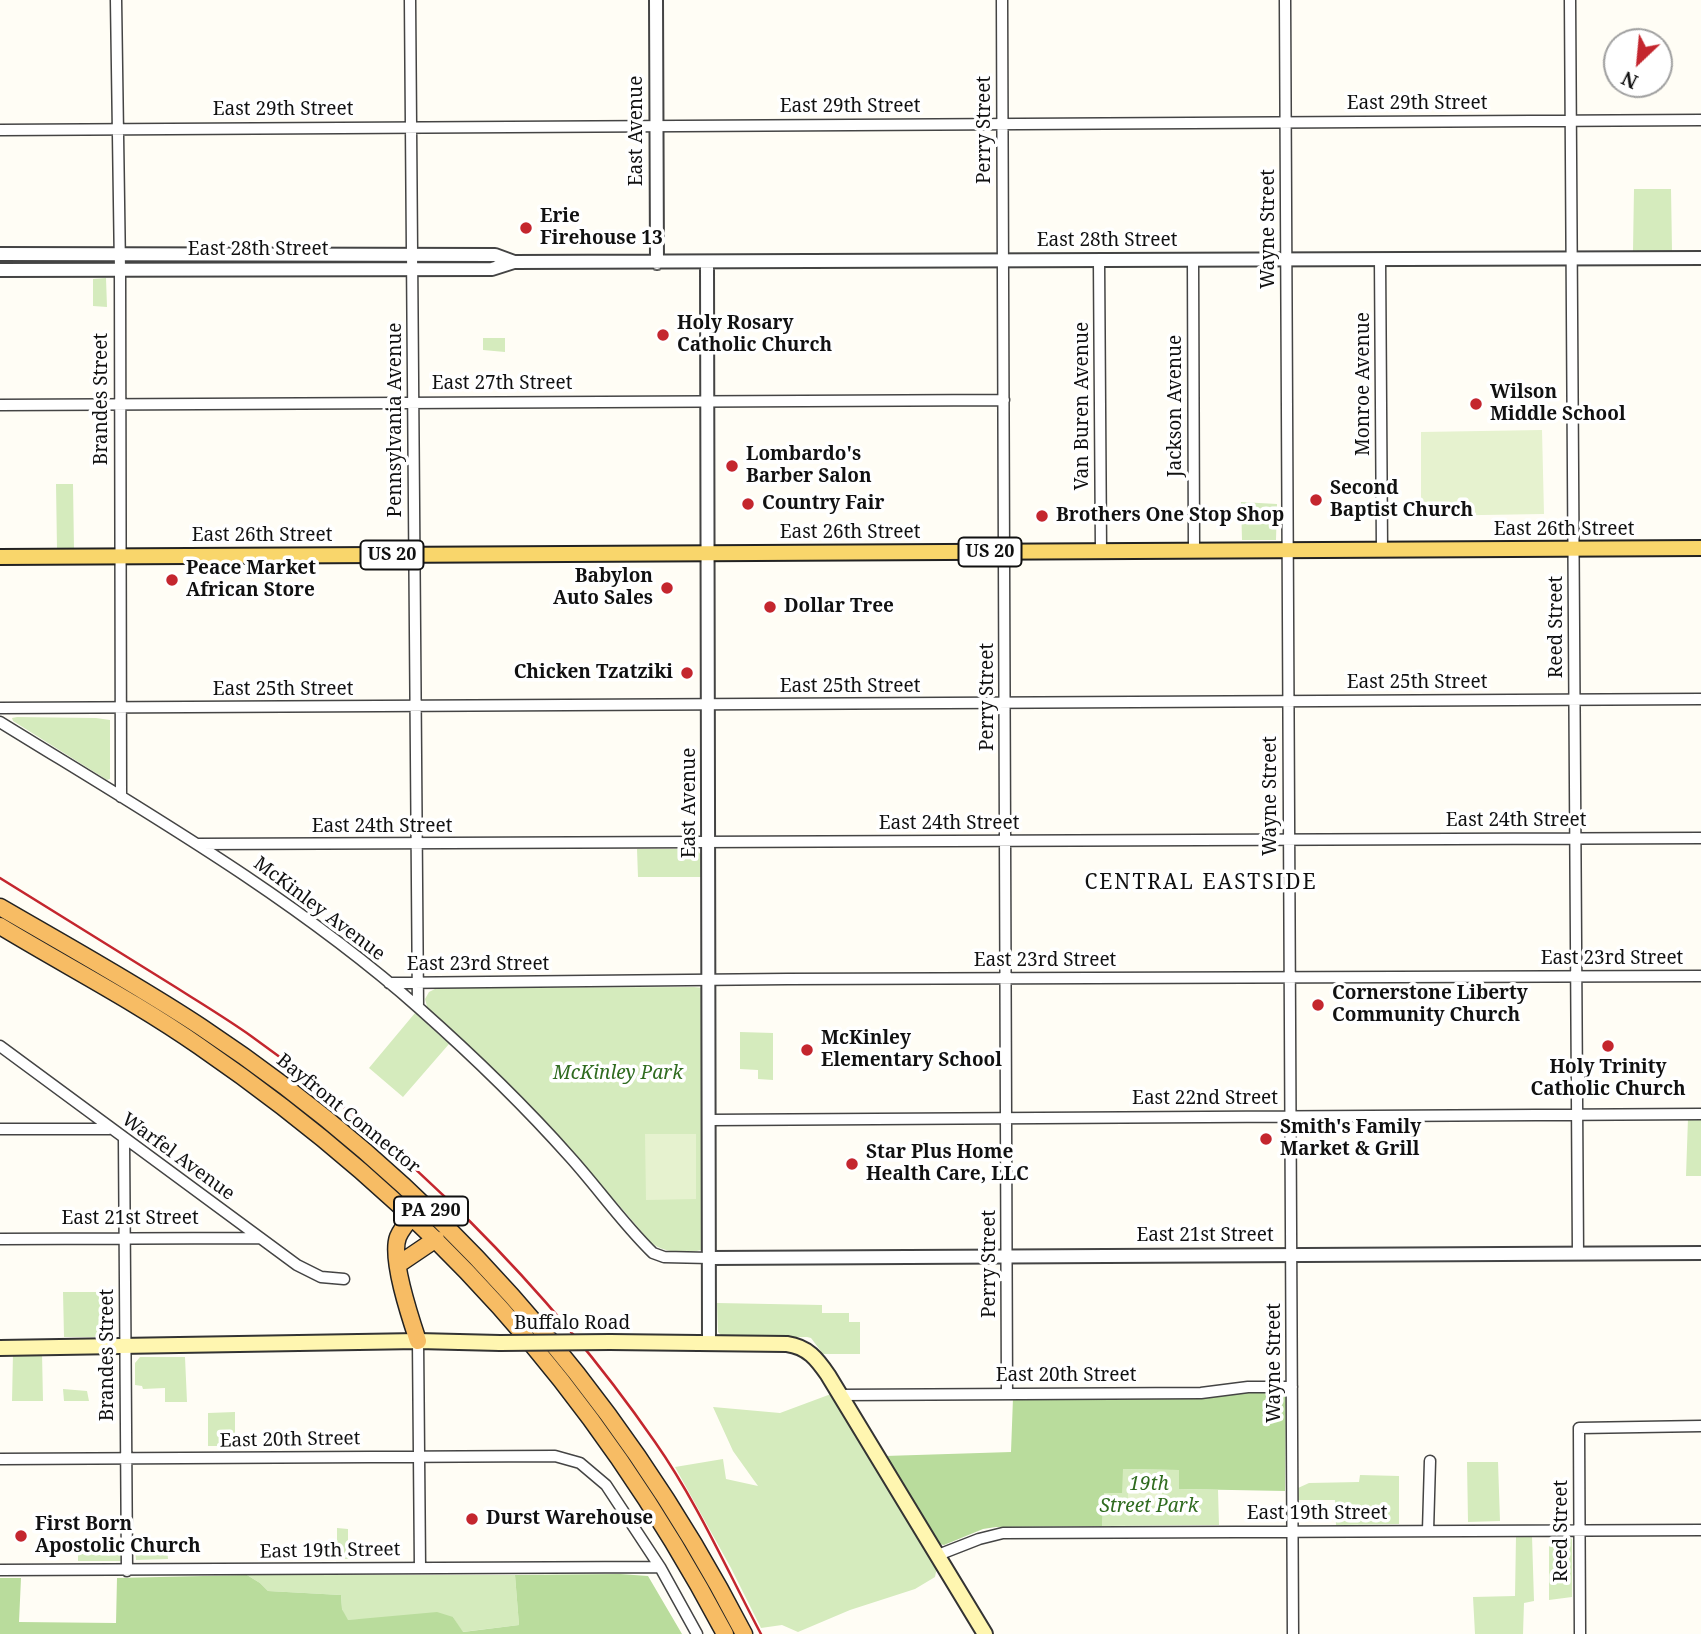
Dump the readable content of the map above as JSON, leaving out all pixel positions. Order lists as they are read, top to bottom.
{
  "streets": {
    "highway": ["Bayfront Connector", "PA 290"],
    "main road": ["East 26th Street", "US 20", "Buffalo Road"],
    "street": [
      "East 29th Street",
      "Perry Street",
      "East Avenue",
      "Wayne Street",
      "East 28th Street",
      "East 27th Street",
      "Monroe Avenue",
      "Brandes Street",
      "Van Buren Avenue",
      "Jackson Avenue",
      "Pennsylvania Avenue",
      "Reed Street",
      "East 25th Street",
      "East 24th Street",
      "McKinley Avenue",
      "East 23rd Street",
      "East 22nd Street",
      "Warfel Avenue",
      "East 21st Street",
      "East 20th Street",
      "East 19th Street"
    ]
  },
  "crossings": [
    ["East 29th Street", "Perry Street"],
    ["East 29th Street", "East Avenue"],
    ["East 29th Street", "Wayne Street"],
    ["East 29th Street", "Brandes Street"],
    ["East 29th Street", "Pennsylvania Avenue"],
    ["East 29th Street", "Reed Street"],
    ["Perry Street", "East 28th Street"],
    ["Perry Street", "East 27th Street"],
    ["Perry Street", "East 26th Street"],
    ["Perry Street", "East 25th Street"],
    ["Perry Street", "East 24th Street"],
    ["Perry Street", "East 23rd Street"],
    ["Perry Street", "East 22nd Street"],
    ["Perry Street", "East 21st Street"],
    ["Perry Street", "East 20th Street"],
    ["East Avenue", "East 28th Street"],
    ["East Avenue", "East 27th Street"],
    ["East Avenue", "East 26th Street"],
    ["East Avenue", "East 25th Street"],
    ["East Avenue", "East 24th Street"],
    ["East Avenue", "McKinley Avenue"],
    ["East Avenue", "East 23rd Street"],
    ["East Avenue", "East 22nd Street"],
    ["East Avenue", "East 21st Street"],
    ["East Avenue", "Buffalo Road"],
    ["Wayne Street", "East 28th Street"],
    ["Wayne Street", "East 26th Street"],
    ["Wayne Street", "East 25th Street"],
    ["Wayne Street", "East 24th Street"],
    ["Wayne Street", "East 23rd Street"],
    ["Wayne Street", "East 22nd Street"],
    ["Wayne Street", "East 21st Street"],
    ["Wayne Street", "East 20th Street"],
    ["Wayne Street", "East 19th Street"],
    ["East 28th Street", "Monroe Avenue"],
    ["East 28th Street", "Brandes Street"],
    ["East 28th Street", "Van Buren Avenue"],
    ["East 28th Street", "Jackson Avenue"],
    ["East 28th Street", "Pennsylvania Avenue"],
    ["East 28th Street", "Reed Street"],
    ["East 27th Street", "Brandes Street"],
    ["East 27th Street", "Pennsylvania Avenue"],
    ["Monroe Avenue", "East 26th Street"],
    ["Brandes Street", "East 26th Street"],
    ["Brandes Street", "East 25th Street"],
    ["Brandes Street", "McKinley Avenue"],
    ["Brandes Street", "Warfel Avenue"],
    ["Brandes Street", "East 21st Street"],
    ["Brandes Street", "Buffalo Road"],
    ["Brandes Street", "East 20th Street"],
    ["Brandes Street", "East 19th Street"],
    ["Van Buren Avenue", "East 26th Street"],
    ["Jackson Avenue", "East 26th Street"],
    ["Pennsylvania Avenue", "East 26th Street"],
    ["Pennsylvania Avenue", "East 25th Street"],
    ["Pennsylvania Avenue", "East 24th Street"],
    ["Pennsylvania Avenue", "McKinley Avenue"],
    ["Pennsylvania Avenue", "East 23rd Street"],
    ["East 26th Street", "Reed Street"],
    ["Reed Street", "East 25th Street"],
    ["Reed Street", "East 24th Street"],
    ["Reed Street", "East 23rd Street"],
    ["Reed Street", "East 22nd Street"],
    ["Reed Street", "East 21st Street"],
    ["Reed Street", "East 19th Street"],
    ["East 24th Street", "McKinley Avenue"],
    ["McKinley Avenue", "East 23rd Street"],
    ["McKinley Avenue", "East 21st Street"],
    ["Warfel Avenue", "East 21st Street"],
    ["Buffalo Road", "East 20th Street"],
    ["Buffalo Road", "East 19th Street"],
    ["East 20th Street", "East 19th Street"]
  ],
  "districts": ["CENTRAL EASTSIDE"],
  "parks": ["McKinley Park", "19th Street Park"],
  "places": [
    "Erie Firehouse 13",
    "Holy Rosary Catholic Church",
    "Wilson Middle School",
    "Lombardo's Barber Salon",
    "Second Baptist Church",
    "Country Fair",
    "Brothers One Stop Shop",
    "Peace Market African Store",
    "Babylon Auto Sales",
    "Dollar Tree",
    "Chicken Tzatziki",
    "Cornerstone Liberty Community Church",
    "Holy Trinity Catholic Church",
    "McKinley Elementary School",
    "Smith's Family Market & Grill",
    "Star Plus Home Health Care, LLC",
    "Durst Warehouse",
    "First Born Apostolic Church"
  ],
  "north": "bottom left"
}
